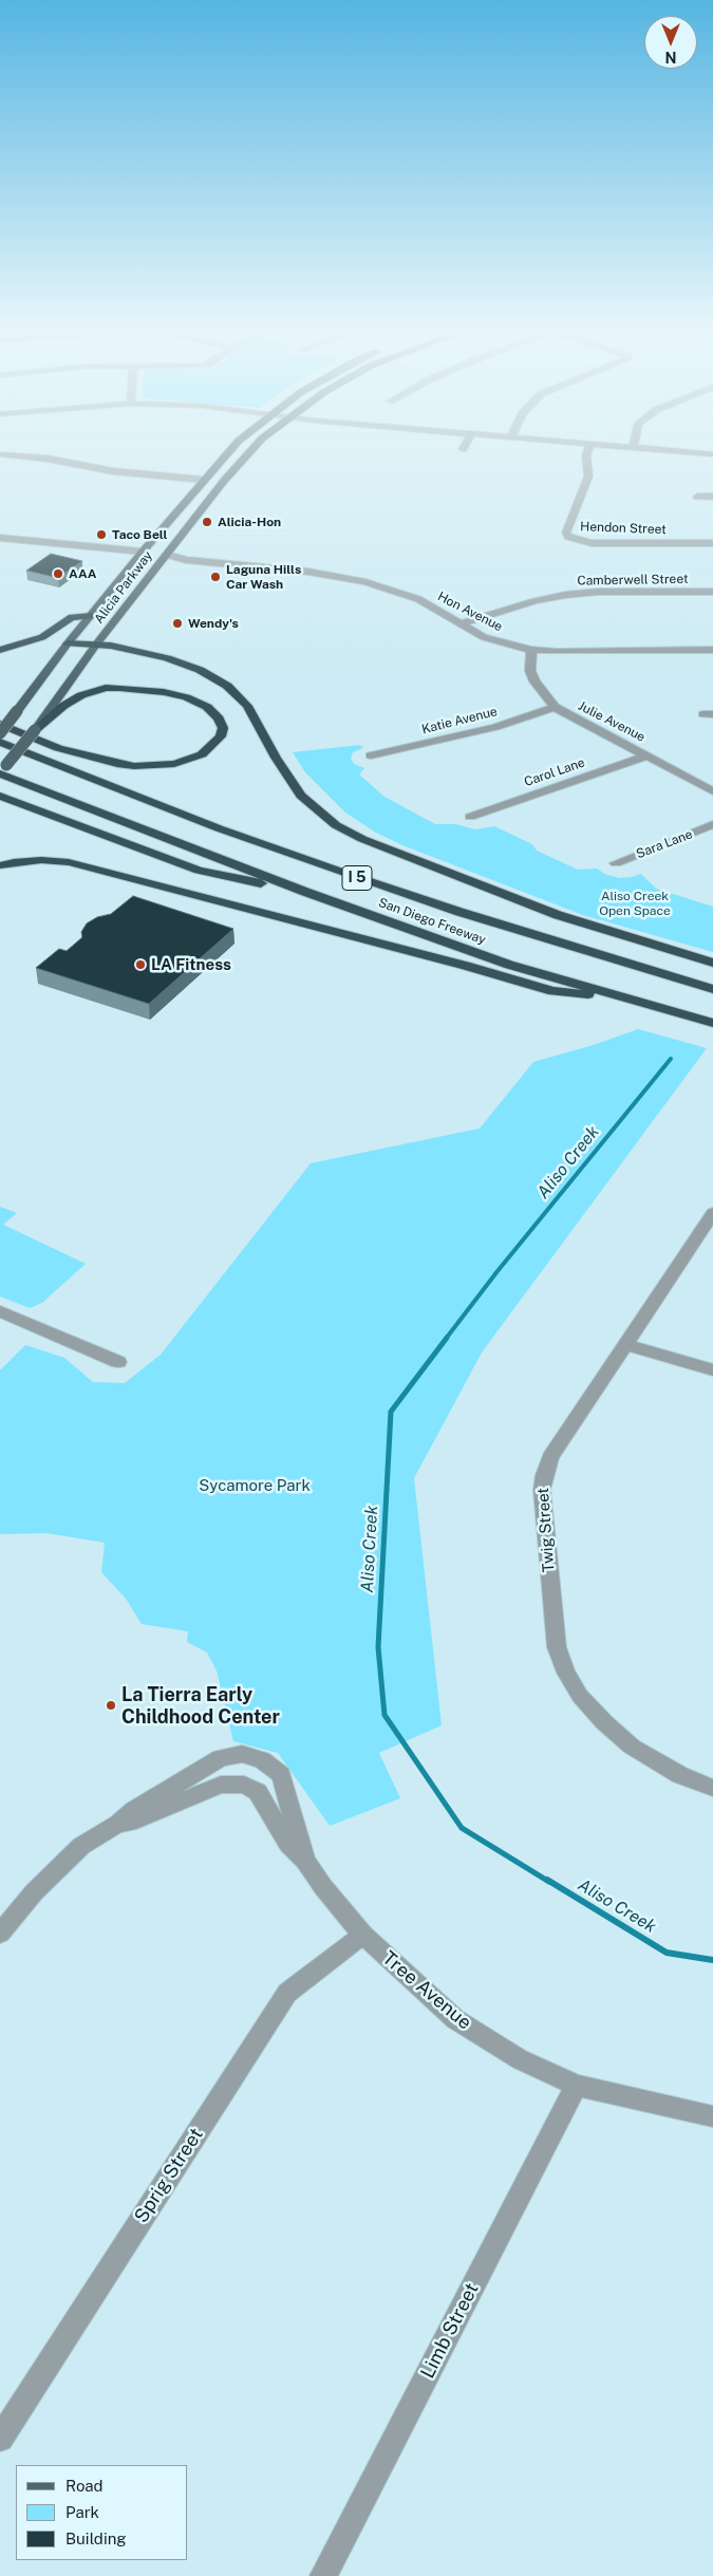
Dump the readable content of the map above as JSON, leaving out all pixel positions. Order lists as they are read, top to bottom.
{
  "streets": {
    "highway": ["I 5", "San Diego Freeway"],
    "main road": ["Alicia Parkway"],
    "street": [
      "Hendon Street",
      "Camberwell Street",
      "Hon Avenue",
      "Katie Avenue",
      "Julie Avenue",
      "Carol Lane",
      "Sara Lane",
      "Twig Street",
      "Tree Avenue",
      "Sprig Street",
      "Limb Street"
    ]
  },
  "crossings": [
    ["Camberwell Street", "Hon Avenue"],
    ["Alicia Parkway", "Hon Avenue"],
    ["Alicia Parkway", "San Diego Freeway"],
    ["Hon Avenue", "Julie Avenue"],
    ["Katie Avenue", "Julie Avenue"],
    ["Julie Avenue", "Carol Lane"],
    ["Tree Avenue", "Sprig Street"],
    ["Tree Avenue", "Limb Street"]
  ],
  "water": ["Aliso Creek"],
  "parks": ["Aliso Creek Open Space", "Sycamore Park"],
  "places": [
    "Alicia-Hon",
    "Taco Bell",
    "AAA",
    "Laguna Hills Car Wash",
    "Wendy's",
    "LA Fitness",
    "La Tierra Early Childhood Center"
  ],
  "legend": ["Road", "Park", "Building"],
  "north": "bottom"
}
